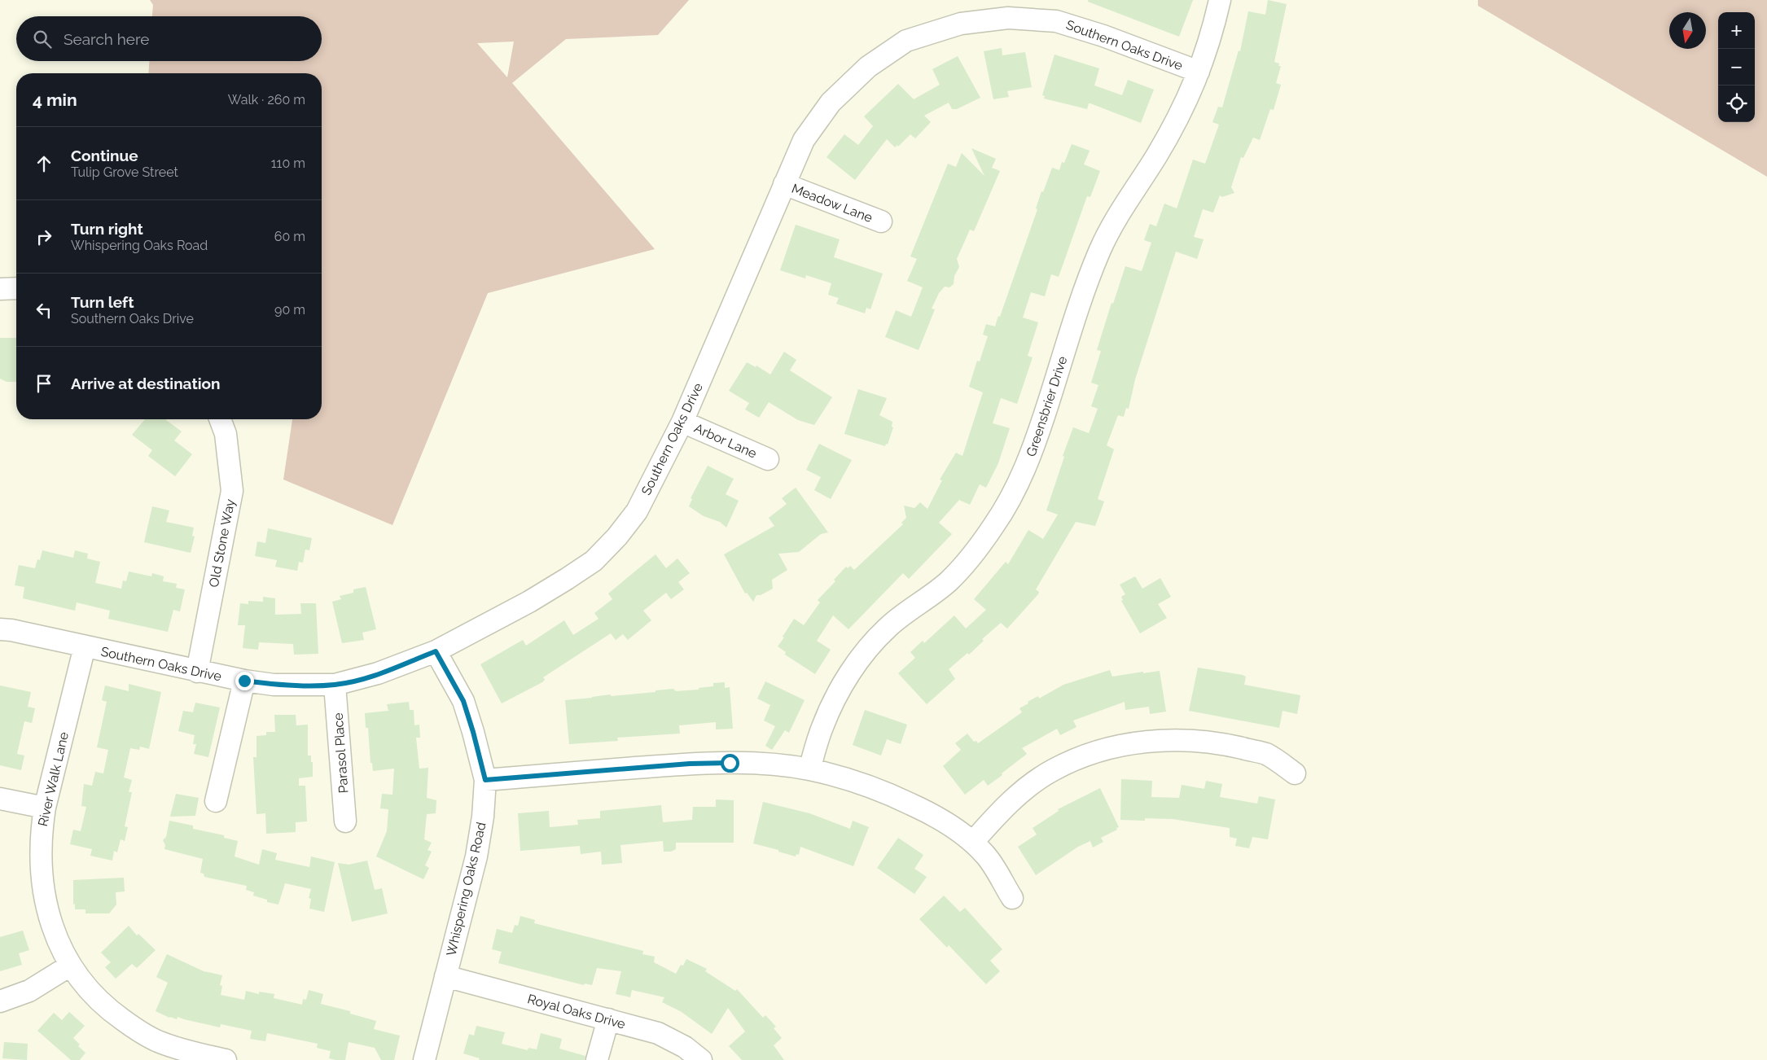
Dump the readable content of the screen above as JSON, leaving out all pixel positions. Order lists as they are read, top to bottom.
{
  "streets": {
    "street": [
      "Southern Oaks Drive",
      "Meadow Lane",
      "Greensbrier Drive",
      "Arbor Lane",
      "Old Stone Way",
      "Parasol Place",
      "River Walk Lane",
      "Whispering Oaks Road",
      "Royal Oaks Drive"
    ]
  },
  "crossings": [
    ["Southern Oaks Drive", "Meadow Lane"],
    ["Southern Oaks Drive", "Greensbrier Drive"],
    ["Southern Oaks Drive", "Arbor Lane"],
    ["Southern Oaks Drive", "Old Stone Way"],
    ["Southern Oaks Drive", "Parasol Place"],
    ["Southern Oaks Drive", "River Walk Lane"],
    ["Southern Oaks Drive", "Whispering Oaks Road"],
    ["Whispering Oaks Road", "Royal Oaks Drive"]
  ],
  "north": "bottom",
  "page": {
    "map_buttons": ["+", "−"],
    "search": "Search here",
    "heading": ["4 min", "Walk · 260 m"],
    "list": [
      ["Continue", "Tulip Grove Street", "110 m"],
      ["Turn right", "Whispering Oaks Road", "60 m"],
      ["Turn left", "Southern Oaks Drive", "90 m"],
      "Arrive at destination"
    ]
  }
}
